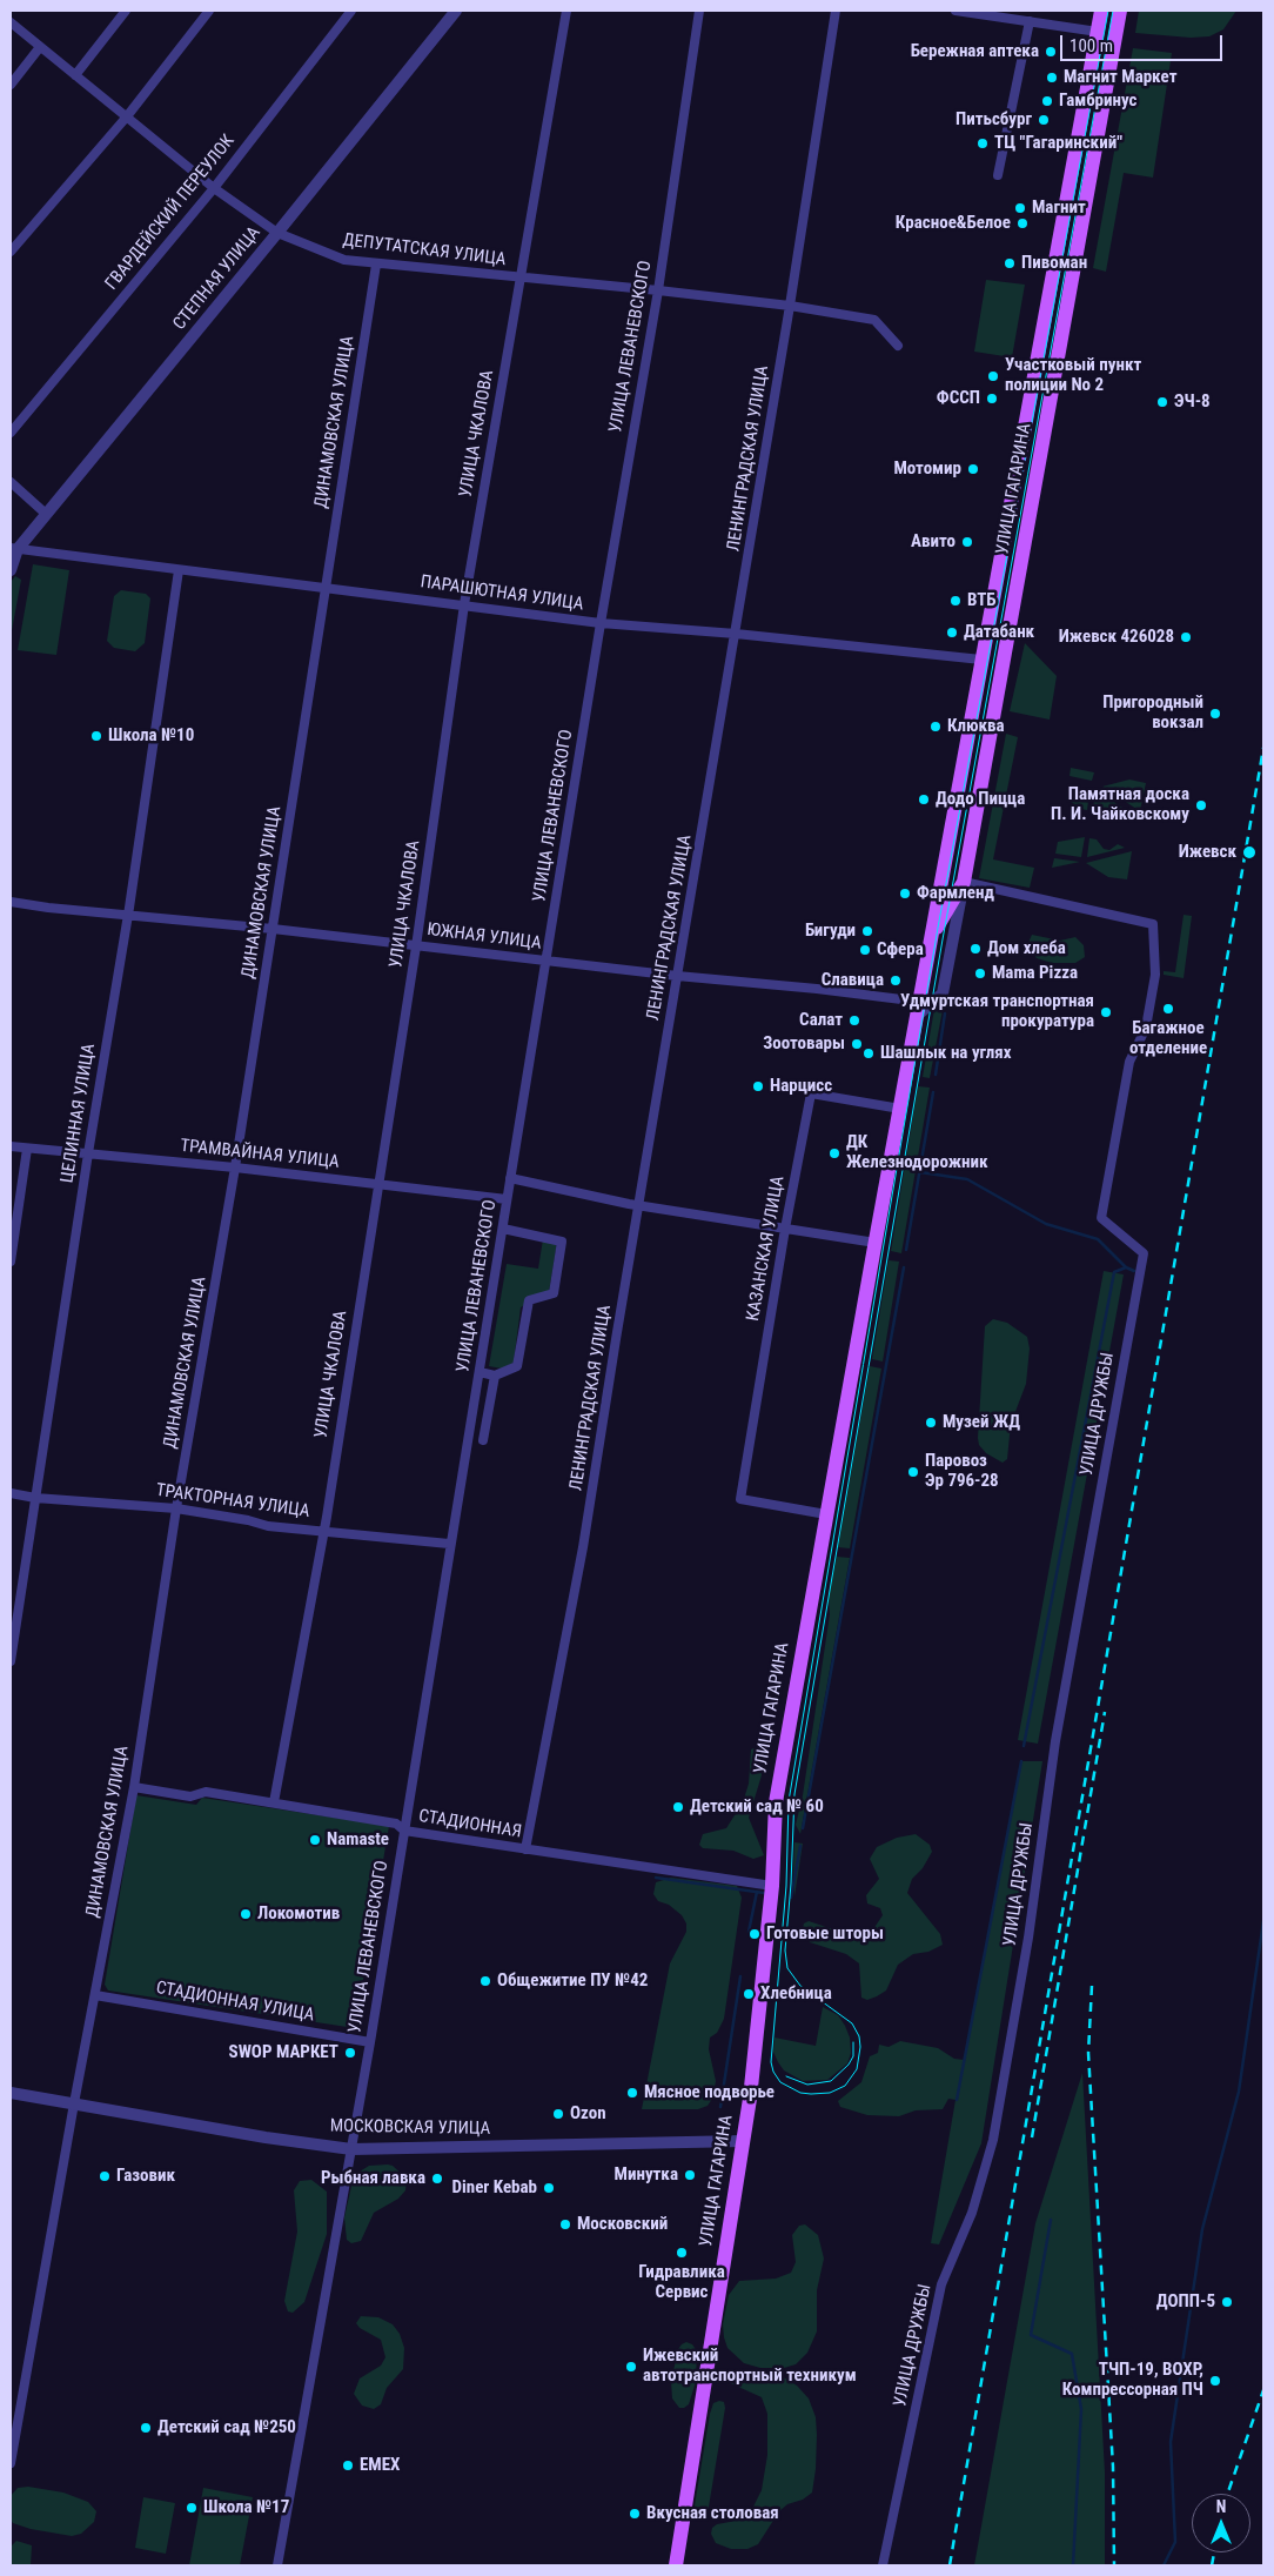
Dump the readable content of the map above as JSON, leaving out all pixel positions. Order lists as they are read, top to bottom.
{
  "streets": {
    "main road": ["УЛИЦА ГАГАРИНА"],
    "street": [
      "ГВАРДЕЙСКИЙ ПЕРЕУЛОК",
      "ДЕПУТАТСКАЯ УЛИЦА",
      "СТЕПНАЯ УЛИЦА",
      "УЛИЦА ЛЕВАНЕВСКОГО",
      "ДИНАМОВСКАЯ УЛИЦА",
      "УЛИЦА ЧКАЛОВА",
      "ЛЕНИНГРАДСКАЯ УЛИЦА",
      "ПАРАШЮТНАЯ УЛИЦА",
      "ЮЖНАЯ УЛИЦА",
      "ЦЕЛИННАЯ УЛИЦА",
      "ТРАМВАЙНАЯ УЛИЦА",
      "КАЗАНСКАЯ УЛИЦА",
      "УЛИЦА ДРУЖБЫ",
      "ТРАКТОРНАЯ УЛИЦА",
      "СТАДИОННАЯ",
      "СТАДИОННАЯ УЛИЦА",
      "МОСКОВСКАЯ УЛИЦА"
    ]
  },
  "crossings": [
    ["ГВАРДЕЙСКИЙ ПЕРЕУЛОК", "ДЕПУТАТСКАЯ УЛИЦА"],
    ["ДЕПУТАТСКАЯ УЛИЦА", "СТЕПНАЯ УЛИЦА"],
    ["ДЕПУТАТСКАЯ УЛИЦА", "УЛИЦА ЛЕВАНЕВСКОГО"],
    ["ДЕПУТАТСКАЯ УЛИЦА", "ДИНАМОВСКАЯ УЛИЦА"],
    ["ДЕПУТАТСКАЯ УЛИЦА", "УЛИЦА ЧКАЛОВА"],
    ["ДЕПУТАТСКАЯ УЛИЦА", "ЛЕНИНГРАДСКАЯ УЛИЦА"],
    ["СТЕПНАЯ УЛИЦА", "ПАРАШЮТНАЯ УЛИЦА"],
    ["УЛИЦА ЛЕВАНЕВСКОГО", "ПАРАШЮТНАЯ УЛИЦА"],
    ["УЛИЦА ЛЕВАНЕВСКОГО", "ЮЖНАЯ УЛИЦА"],
    ["УЛИЦА ЛЕВАНЕВСКОГО", "ТРАМВАЙНАЯ УЛИЦА"],
    ["УЛИЦА ЛЕВАНЕВСКОГО", "ТРАКТОРНАЯ УЛИЦА"],
    ["УЛИЦА ЛЕВАНЕВСКОГО", "СТАДИОННАЯ"],
    ["УЛИЦА ЛЕВАНЕВСКОГО", "СТАДИОННАЯ УЛИЦА"],
    ["УЛИЦА ЛЕВАНЕВСКОГО", "МОСКОВСКАЯ УЛИЦА"],
    ["ДИНАМОВСКАЯ УЛИЦА", "ПАРАШЮТНАЯ УЛИЦА"],
    ["ДИНАМОВСКАЯ УЛИЦА", "ЮЖНАЯ УЛИЦА"],
    ["ДИНАМОВСКАЯ УЛИЦА", "ТРАМВАЙНАЯ УЛИЦА"],
    ["ДИНАМОВСКАЯ УЛИЦА", "ТРАКТОРНАЯ УЛИЦА"],
    ["ДИНАМОВСКАЯ УЛИЦА", "СТАДИОННАЯ"],
    ["ДИНАМОВСКАЯ УЛИЦА", "СТАДИОННАЯ УЛИЦА"],
    ["ДИНАМОВСКАЯ УЛИЦА", "МОСКОВСКАЯ УЛИЦА"],
    ["УЛИЦА ЧКАЛОВА", "ПАРАШЮТНАЯ УЛИЦА"],
    ["УЛИЦА ЧКАЛОВА", "ЮЖНАЯ УЛИЦА"],
    ["УЛИЦА ЧКАЛОВА", "ТРАМВАЙНАЯ УЛИЦА"],
    ["УЛИЦА ЧКАЛОВА", "ТРАКТОРНАЯ УЛИЦА"],
    ["УЛИЦА ЧКАЛОВА", "СТАДИОННАЯ"],
    ["ЛЕНИНГРАДСКАЯ УЛИЦА", "ПАРАШЮТНАЯ УЛИЦА"],
    ["ЛЕНИНГРАДСКАЯ УЛИЦА", "ЮЖНАЯ УЛИЦА"],
    ["ЛЕНИНГРАДСКАЯ УЛИЦА", "СТАДИОННАЯ"],
    ["УЛИЦА ГАГАРИНА", "ПАРАШЮТНАЯ УЛИЦА"],
    ["УЛИЦА ГАГАРИНА", "ЮЖНАЯ УЛИЦА"],
    ["УЛИЦА ГАГАРИНА", "КАЗАНСКАЯ УЛИЦА"],
    ["УЛИЦА ГАГАРИНА", "УЛИЦА ДРУЖБЫ"],
    ["УЛИЦА ГАГАРИНА", "СТАДИОННАЯ"],
    ["УЛИЦА ГАГАРИНА", "МОСКОВСКАЯ УЛИЦА"],
    ["ПАРАШЮТНАЯ УЛИЦА", "ЦЕЛИННАЯ УЛИЦА"],
    ["ЮЖНАЯ УЛИЦА", "ЦЕЛИННАЯ УЛИЦА"],
    ["ЦЕЛИННАЯ УЛИЦА", "ТРАМВАЙНАЯ УЛИЦА"],
    ["ЦЕЛИННАЯ УЛИЦА", "ТРАКТОРНАЯ УЛИЦА"]
  ],
  "places": [
    "Бережная аптека",
    "Магнит Маркет",
    "Гамбринус",
    "Питьсбург",
    "ТЦ \"Гагаринский\"",
    "Магнит",
    "Красное&Белое",
    "Пивоман",
    "Участковый пункт полиции No 2",
    "ФССП",
    "ЭЧ-8",
    "Мотомир",
    "Авито",
    "ВТБ",
    "Датабанк",
    "Ижевск 426028",
    "Пригородный вокзал",
    "Клюква",
    "Школа №10",
    "Додо Пицца",
    "Памятная доска П. И. Чайковскому",
    "Ижевск",
    "Фармленд",
    "Бигуди",
    "Дом хлеба",
    "Сфера",
    "Mama Pizza",
    "Славица",
    "Багажное отделение",
    "Удмуртская транспортная прокуратура",
    "Салат",
    "Зоотовары",
    "Шашлык на углях",
    "Нарцисс",
    "ДК Железнодорожник",
    "Музей ЖД",
    "Паровоз Эр 796-28",
    "Детский сад № 60",
    "Namaste",
    "Локомотив",
    "Готовые шторы",
    "Общежитие ПУ №42",
    "Хлебница",
    "SWOP МАРКЕТ",
    "Мясное подворье",
    "Ozon",
    "Минутка",
    "Газовик",
    "Рыбная лавка",
    "Diner Kebab",
    "Московский",
    "Гидравлика Сервис",
    "ДОПП-5",
    "Ижевский автотранспортный техникум",
    "ТЧП-19, ВОХР, Компрессорная ПЧ",
    "Детский сад №250",
    "EMEX",
    "Школа №17",
    "Вкусная столовая"
  ],
  "scale_bar": "100 m",
  "north": "top"
}
